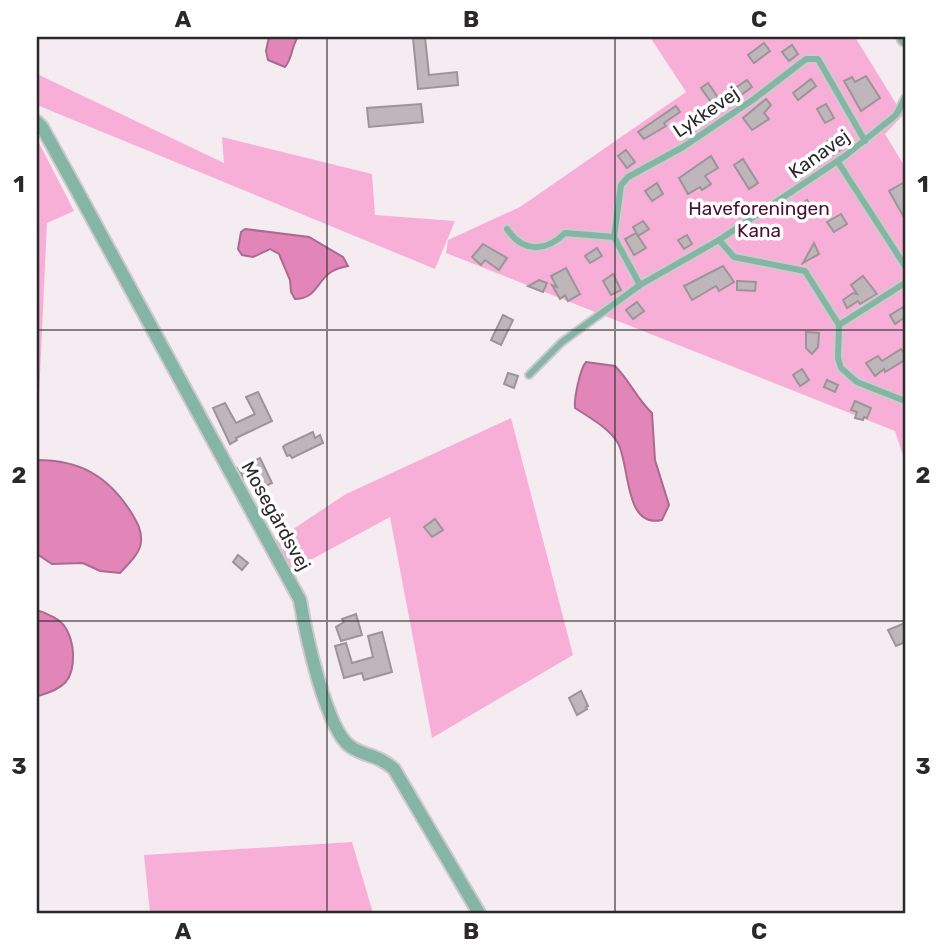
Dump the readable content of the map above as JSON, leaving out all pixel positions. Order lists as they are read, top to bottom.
{
  "streets": {
    "street": ["Mosegårdsvej"],
    "lane": ["Lykkevej", "Kanavej"]
  },
  "crossings": [
    ["Lykkevej", "Kanavej"]
  ],
  "parks": ["Haveforeningen Kana"],
  "grid": {
    "columns": ["A", "B", "C"],
    "rows": ["1", "2", "3"]
  }
}
